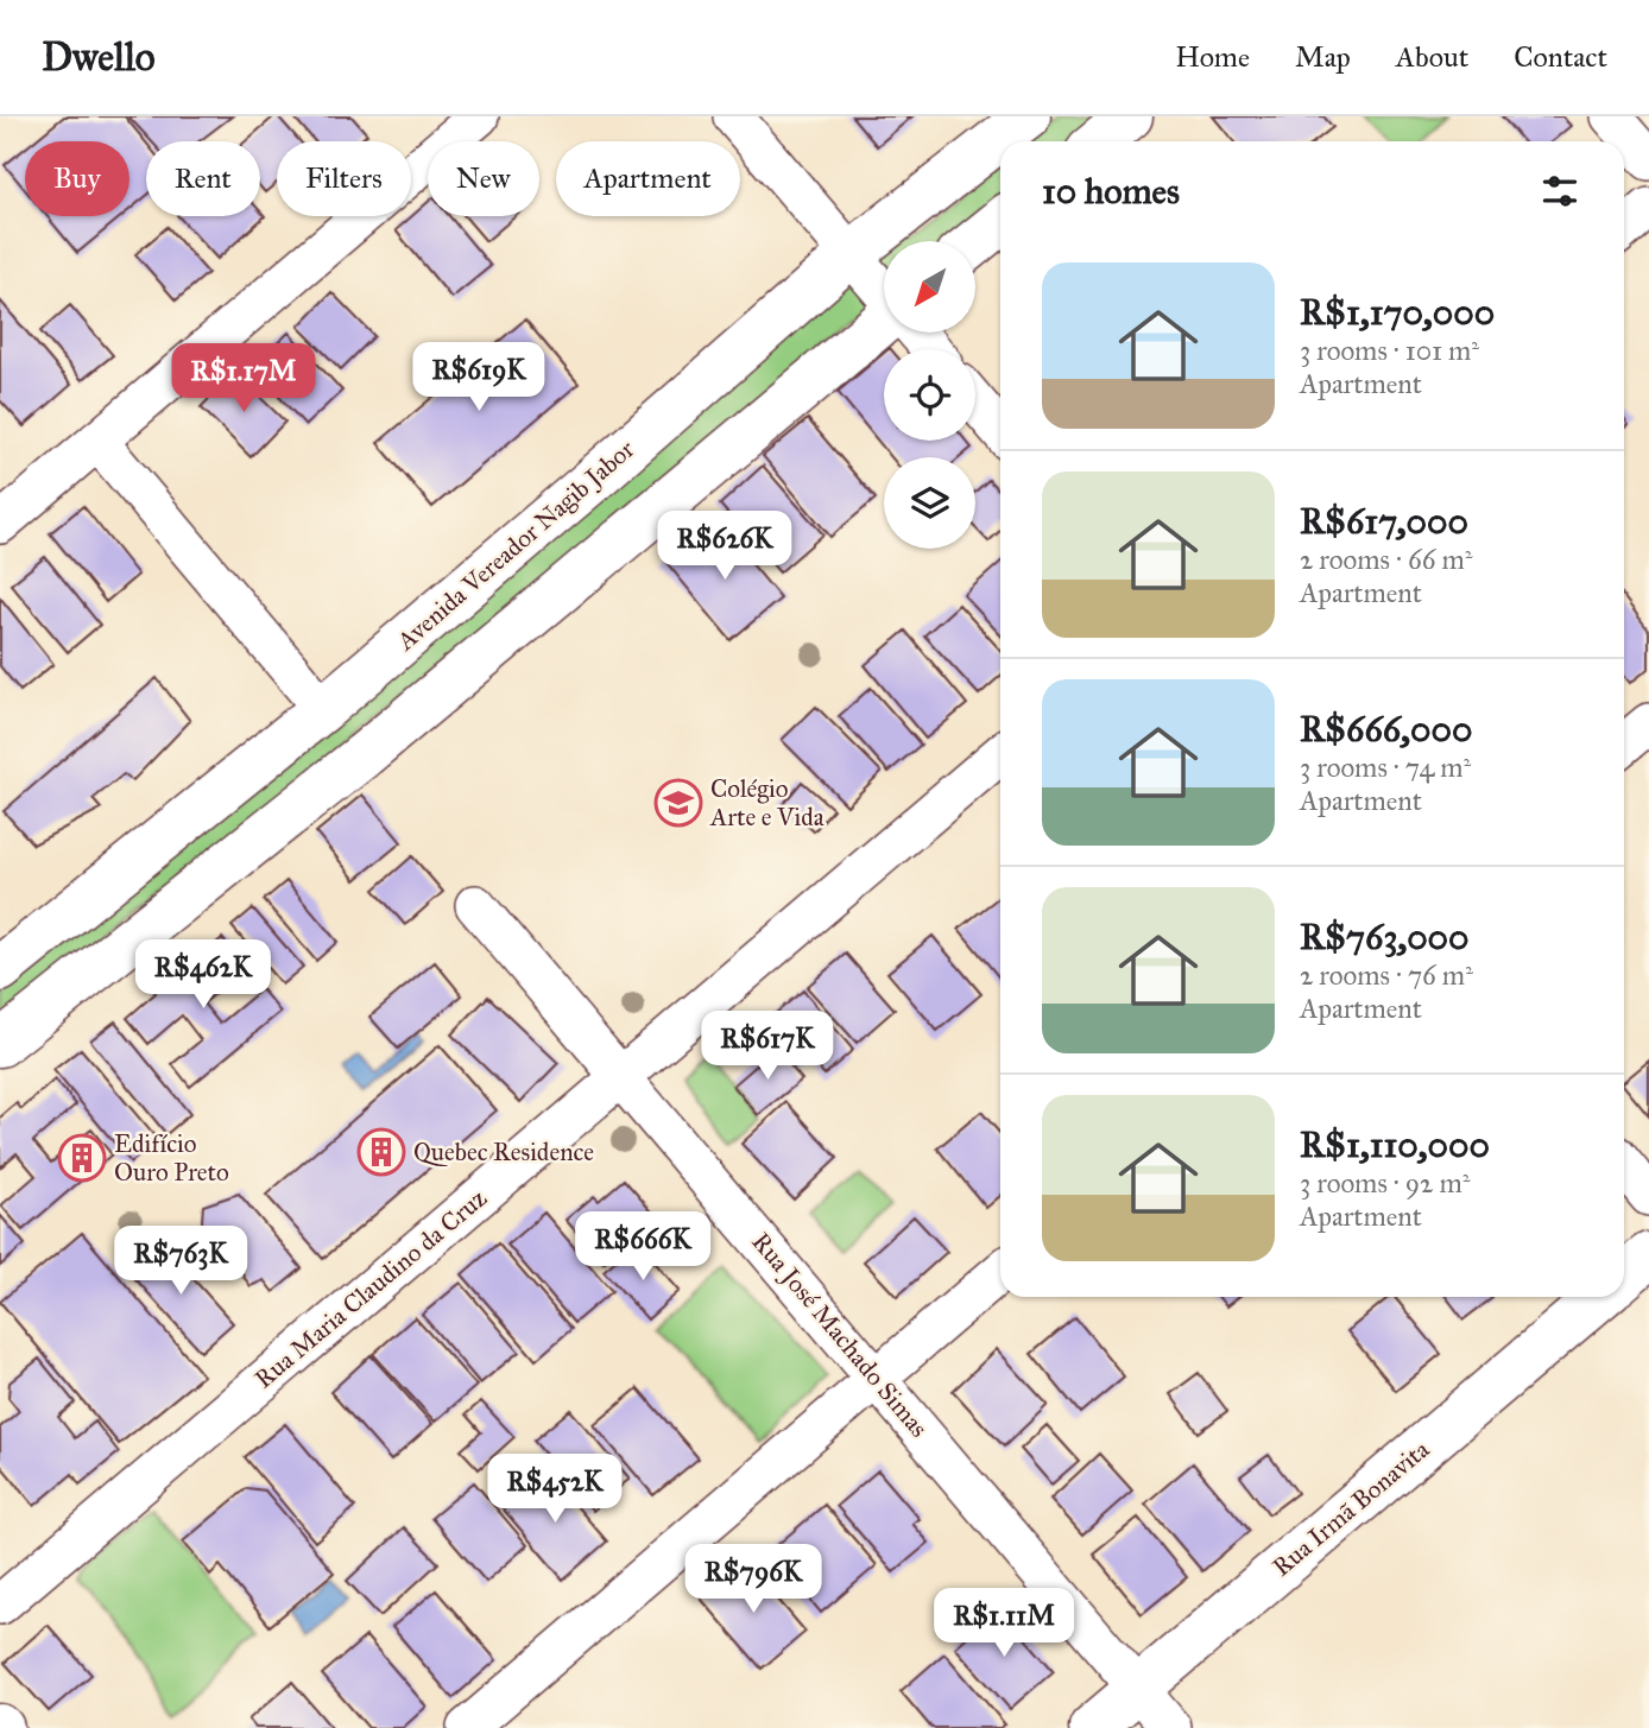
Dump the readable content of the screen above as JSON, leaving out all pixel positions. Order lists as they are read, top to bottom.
{
  "streets": {
    "main road": ["Avenida Vereador Nagib Jabor", "Rua Irmã Bonavita"],
    "street": ["Rua Maria Claudino da Cruz", "Rua José Machado Simas"]
  },
  "crossings": [
    ["Rua Maria Claudino da Cruz", "Rua José Machado Simas"],
    ["Rua José Machado Simas", "Rua Irmã Bonavita"]
  ],
  "places": {
    "school or university": ["Colégio Arte e Vida"],
    "building": ["Quebec Residence", "Edifício Ouro Preto"]
  },
  "north": "bottom left",
  "page": {
    "header": "Dwello",
    "nav": [
      "Home",
      "Map",
      "About",
      "Contact"
    ],
    "chip": [
      "Buy",
      "Rent",
      "Filters",
      "New",
      "Apartment"
    ],
    "heading": "10 homes",
    "list": [
      {
        "name": "R$1,170,000",
        "note": "3 rooms · 101 m² · Apartment"
      },
      {
        "name": "R$617,000",
        "note": "2 rooms · 66 m² · Apartment"
      },
      {
        "name": "R$666,000",
        "note": "3 rooms · 74 m² · Apartment"
      },
      {
        "name": "R$763,000",
        "note": "2 rooms · 76 m² · Apartment"
      },
      {
        "name": "R$1,110,000",
        "note": "3 rooms · 92 m² · Apartment"
      }
    ],
    "price": [
      "R$619K",
      "R$1.17M",
      "R$626K",
      "R$462K",
      "R$617K",
      "R$666K",
      "R$763K",
      "R$452K",
      "R$796K",
      "R$1.11M"
    ]
  }
}
